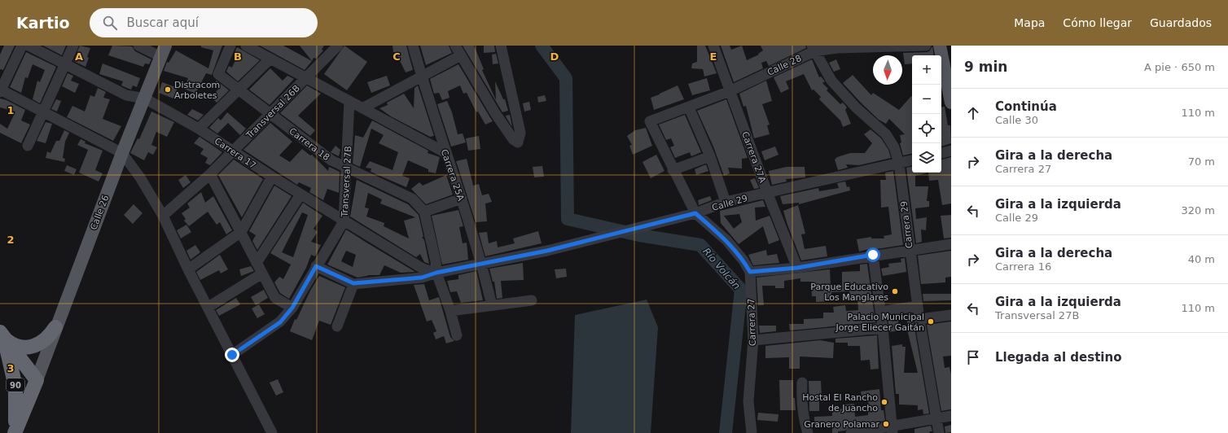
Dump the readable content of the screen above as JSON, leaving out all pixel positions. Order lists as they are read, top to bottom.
{
  "streets": {
    "highway": ["90"],
    "main road": ["Calle 26"],
    "street": [
      "Calle 28",
      "Transversal 26B",
      "Carrera 18",
      "Carrera 17",
      "Carrera 27A",
      "Carrera 25A",
      "Transversal 27B",
      "Calle 29",
      "Carrera 29",
      "Carrera 27"
    ]
  },
  "crossings": [
    ["Calle 28", "Carrera 27A"],
    ["Calle 28", "Carrera 29"],
    ["Transversal 26B", "Carrera 18"],
    ["Transversal 26B", "Carrera 17"],
    ["Carrera 18", "Transversal 27B"],
    ["Carrera 17", "Transversal 27B"],
    ["Carrera 17", "Calle 29"],
    ["Carrera 17", "Calle 26"],
    ["Carrera 27A", "Calle 29"],
    ["Carrera 25A", "Calle 29"],
    ["Calle 29", "Carrera 29"],
    ["Calle 29", "Carrera 27"],
    ["Calle 26", "90"]
  ],
  "water": ["Río Volcán"],
  "places": [
    "Distracom Arboletes",
    "Parque Educativo Los Manglares",
    "Palacio Municipal Jorge Eliecer Gaitán",
    "Hostal El Rancho de Juancho",
    "Granero Polamar"
  ],
  "north": "bottom",
  "page": {
    "header": "Kartio",
    "search": "Buscar aquí",
    "nav": ["Mapa", "Cómo llegar", "Guardados"],
    "heading": ["9 min", "A pie · 650 m"],
    "map_buttons": ["+", "−"],
    "list": [
      ["Continúa", "Calle 30", "110 m"],
      ["Gira a la derecha", "Carrera 27", "70 m"],
      ["Gira a la izquierda", "Calle 29", "320 m"],
      ["Gira a la derecha", "Carrera 16", "40 m"],
      ["Gira a la izquierda", "Transversal 27B", "110 m"],
      "Llegada al destino"
    ]
  },
  "grid": {
    "columns": [
      "A",
      "B",
      "C",
      "D",
      "E"
    ],
    "rows": ["1", "2", "3"]
  }
}
